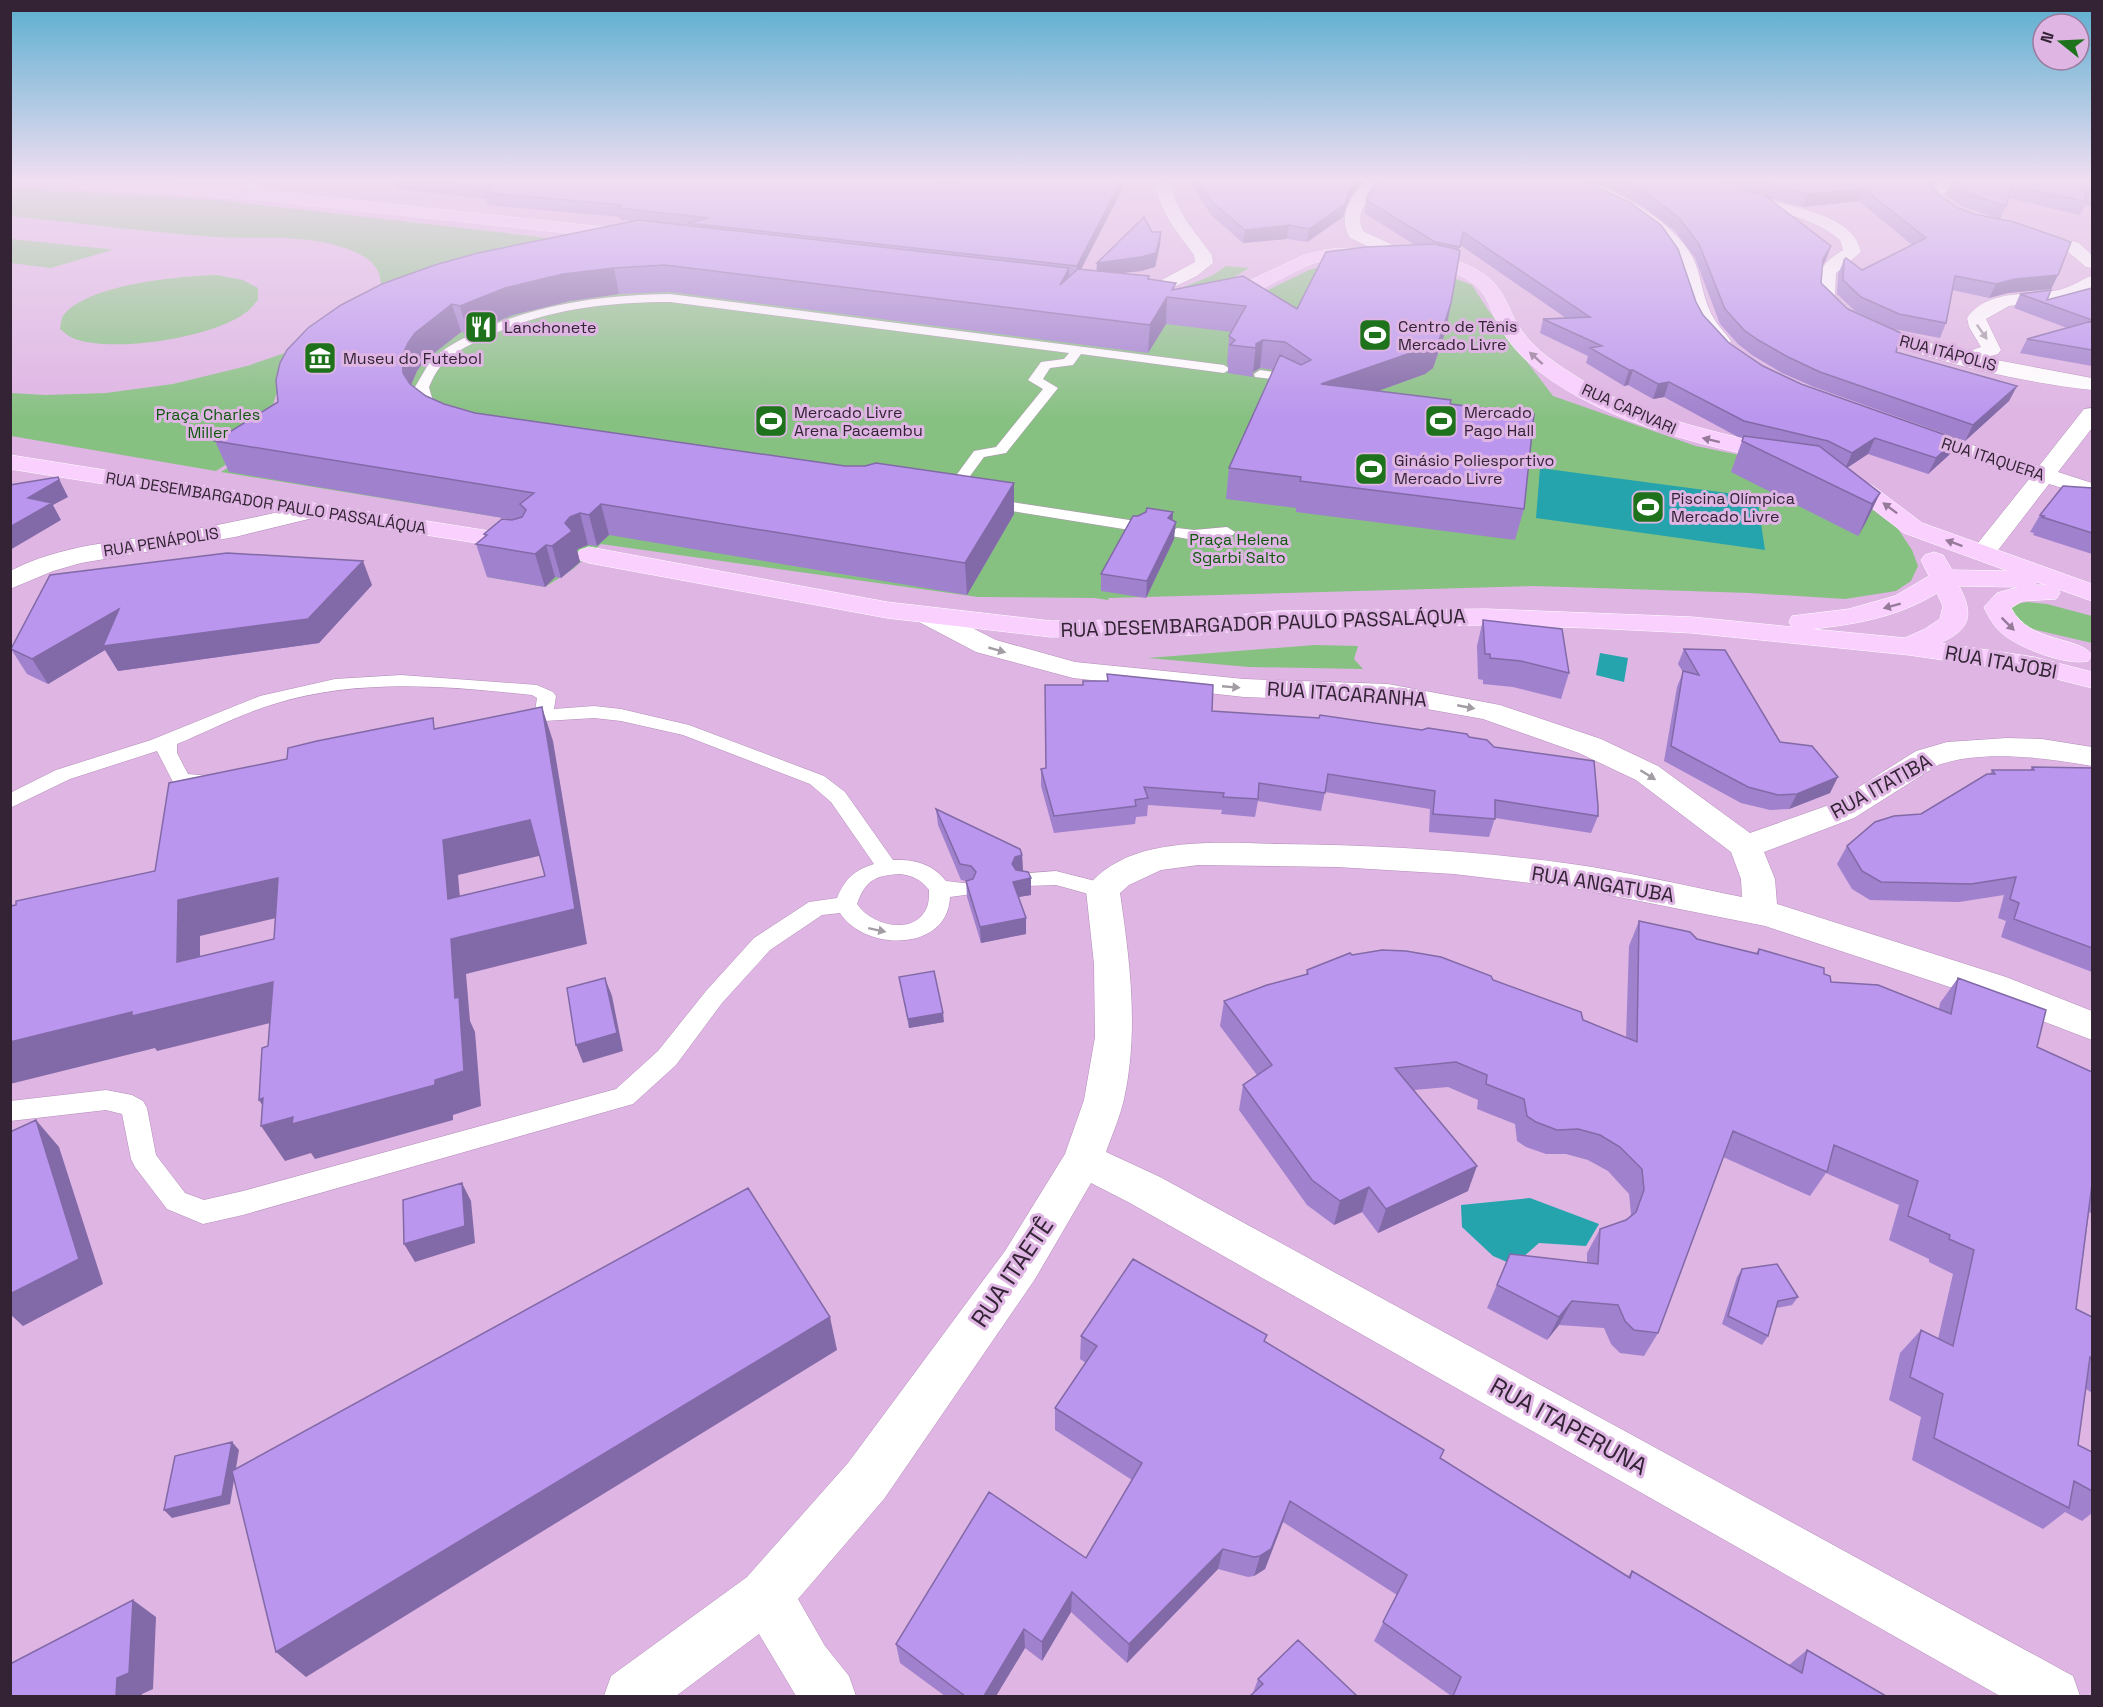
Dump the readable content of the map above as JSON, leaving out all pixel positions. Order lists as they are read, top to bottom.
{
  "streets": {
    "main road": ["RUA CAPIVARI", "RUA DESEMBARGADOR PAULO PASSALÁQUA", "RUA ITAJOBI"],
    "street": [
      "RUA ITÁPOLIS",
      "RUA ITAQUERA",
      "RUA PENÁPOLIS",
      "RUA ITACARANHA",
      "RUA ITATIBA",
      "RUA ANGATUBA",
      "RUA ITAETÊ",
      "RUA ITAPERUNA"
    ]
  },
  "crossings": [
    ["RUA DESEMBARGADOR PAULO PASSALÁQUA", "RUA PENÁPOLIS"],
    ["RUA DESEMBARGADOR PAULO PASSALÁQUA", "RUA ITAJOBI"],
    ["RUA DESEMBARGADOR PAULO PASSALÁQUA", "RUA ITACARANHA"],
    ["RUA ITACARANHA", "RUA ITATIBA"],
    ["RUA ITACARANHA", "RUA ANGATUBA"],
    ["RUA ANGATUBA", "RUA ITAETÊ"],
    ["RUA ITAETÊ", "RUA ITAPERUNA"]
  ],
  "one_way": ["RUA CAPIVARI", "RUA ITACARANHA"],
  "parks": ["Praça Charles Miller", "Praça Helena Sgarbi Salto"],
  "places": {
    "restaurant": ["Lanchonete"],
    "sports": [
      "Centro de Tênis Mercado Livre",
      "Mercado Livre Arena Pacaembu",
      "Mercado Pago Hall",
      "Ginásio Poliesportivo Mercado Livre",
      "Piscina Olímpica Mercado Livre"
    ],
    "museum": ["Museu do Futebol"]
  },
  "north": "left"
}
